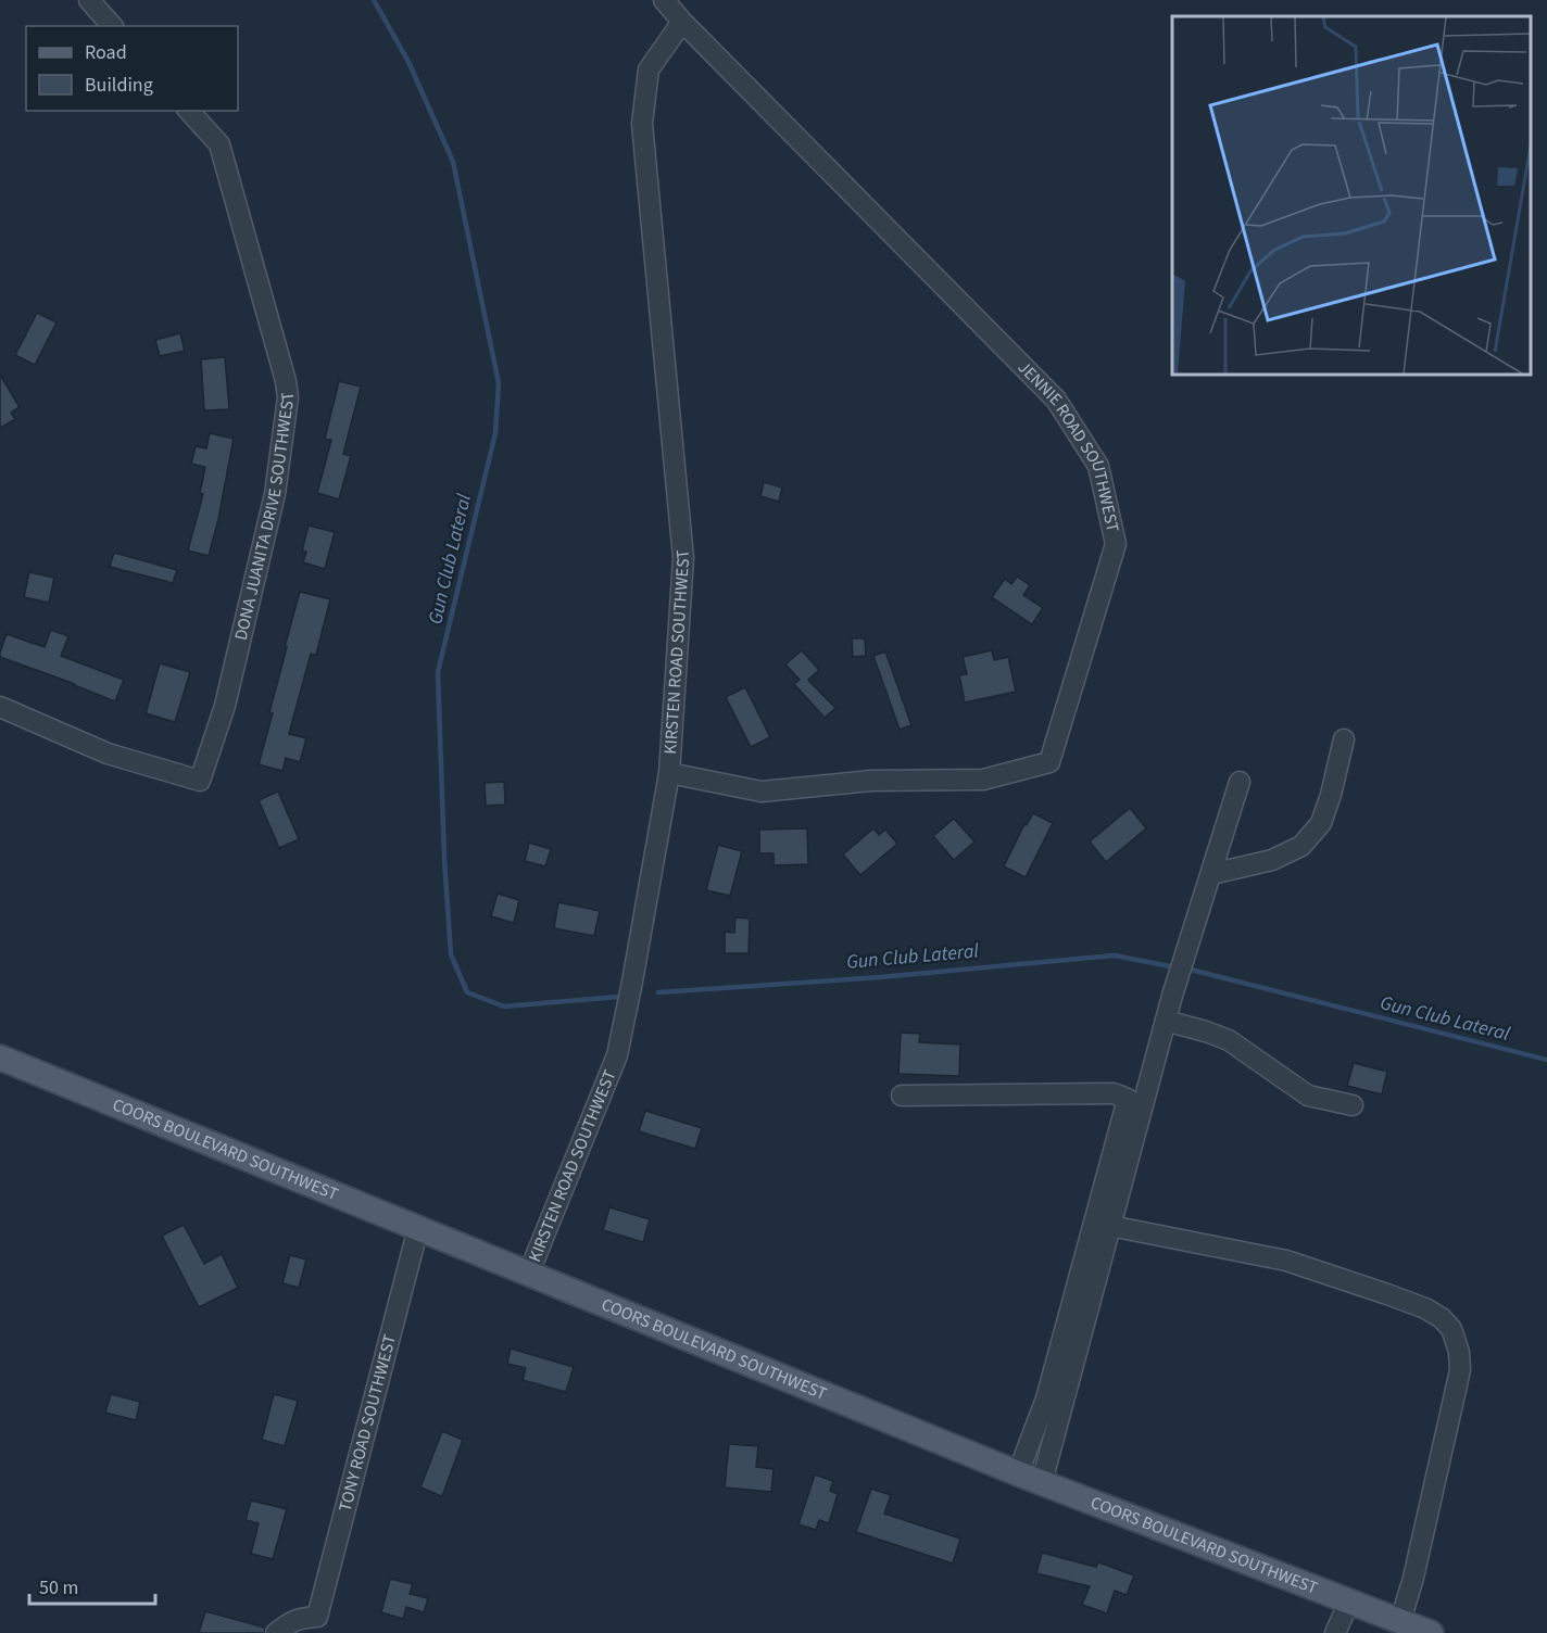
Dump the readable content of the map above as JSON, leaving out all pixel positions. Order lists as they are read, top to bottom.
{
  "streets": {
    "main road": ["COORS BOULEVARD SOUTHWEST"],
    "street": [
      "JENNIE ROAD SOUTHWEST",
      "DONA JUANITA DRIVE SOUTHWEST",
      "KIRSTEN ROAD SOUTHWEST",
      "TONY ROAD SOUTHWEST"
    ]
  },
  "crossings": [
    ["JENNIE ROAD SOUTHWEST", "KIRSTEN ROAD SOUTHWEST"],
    ["KIRSTEN ROAD SOUTHWEST", "COORS BOULEVARD SOUTHWEST"],
    ["COORS BOULEVARD SOUTHWEST", "TONY ROAD SOUTHWEST"]
  ],
  "water": ["Gun Club Lateral"],
  "legend": ["Road", "Building"],
  "scale_bar": "50 m"
}
